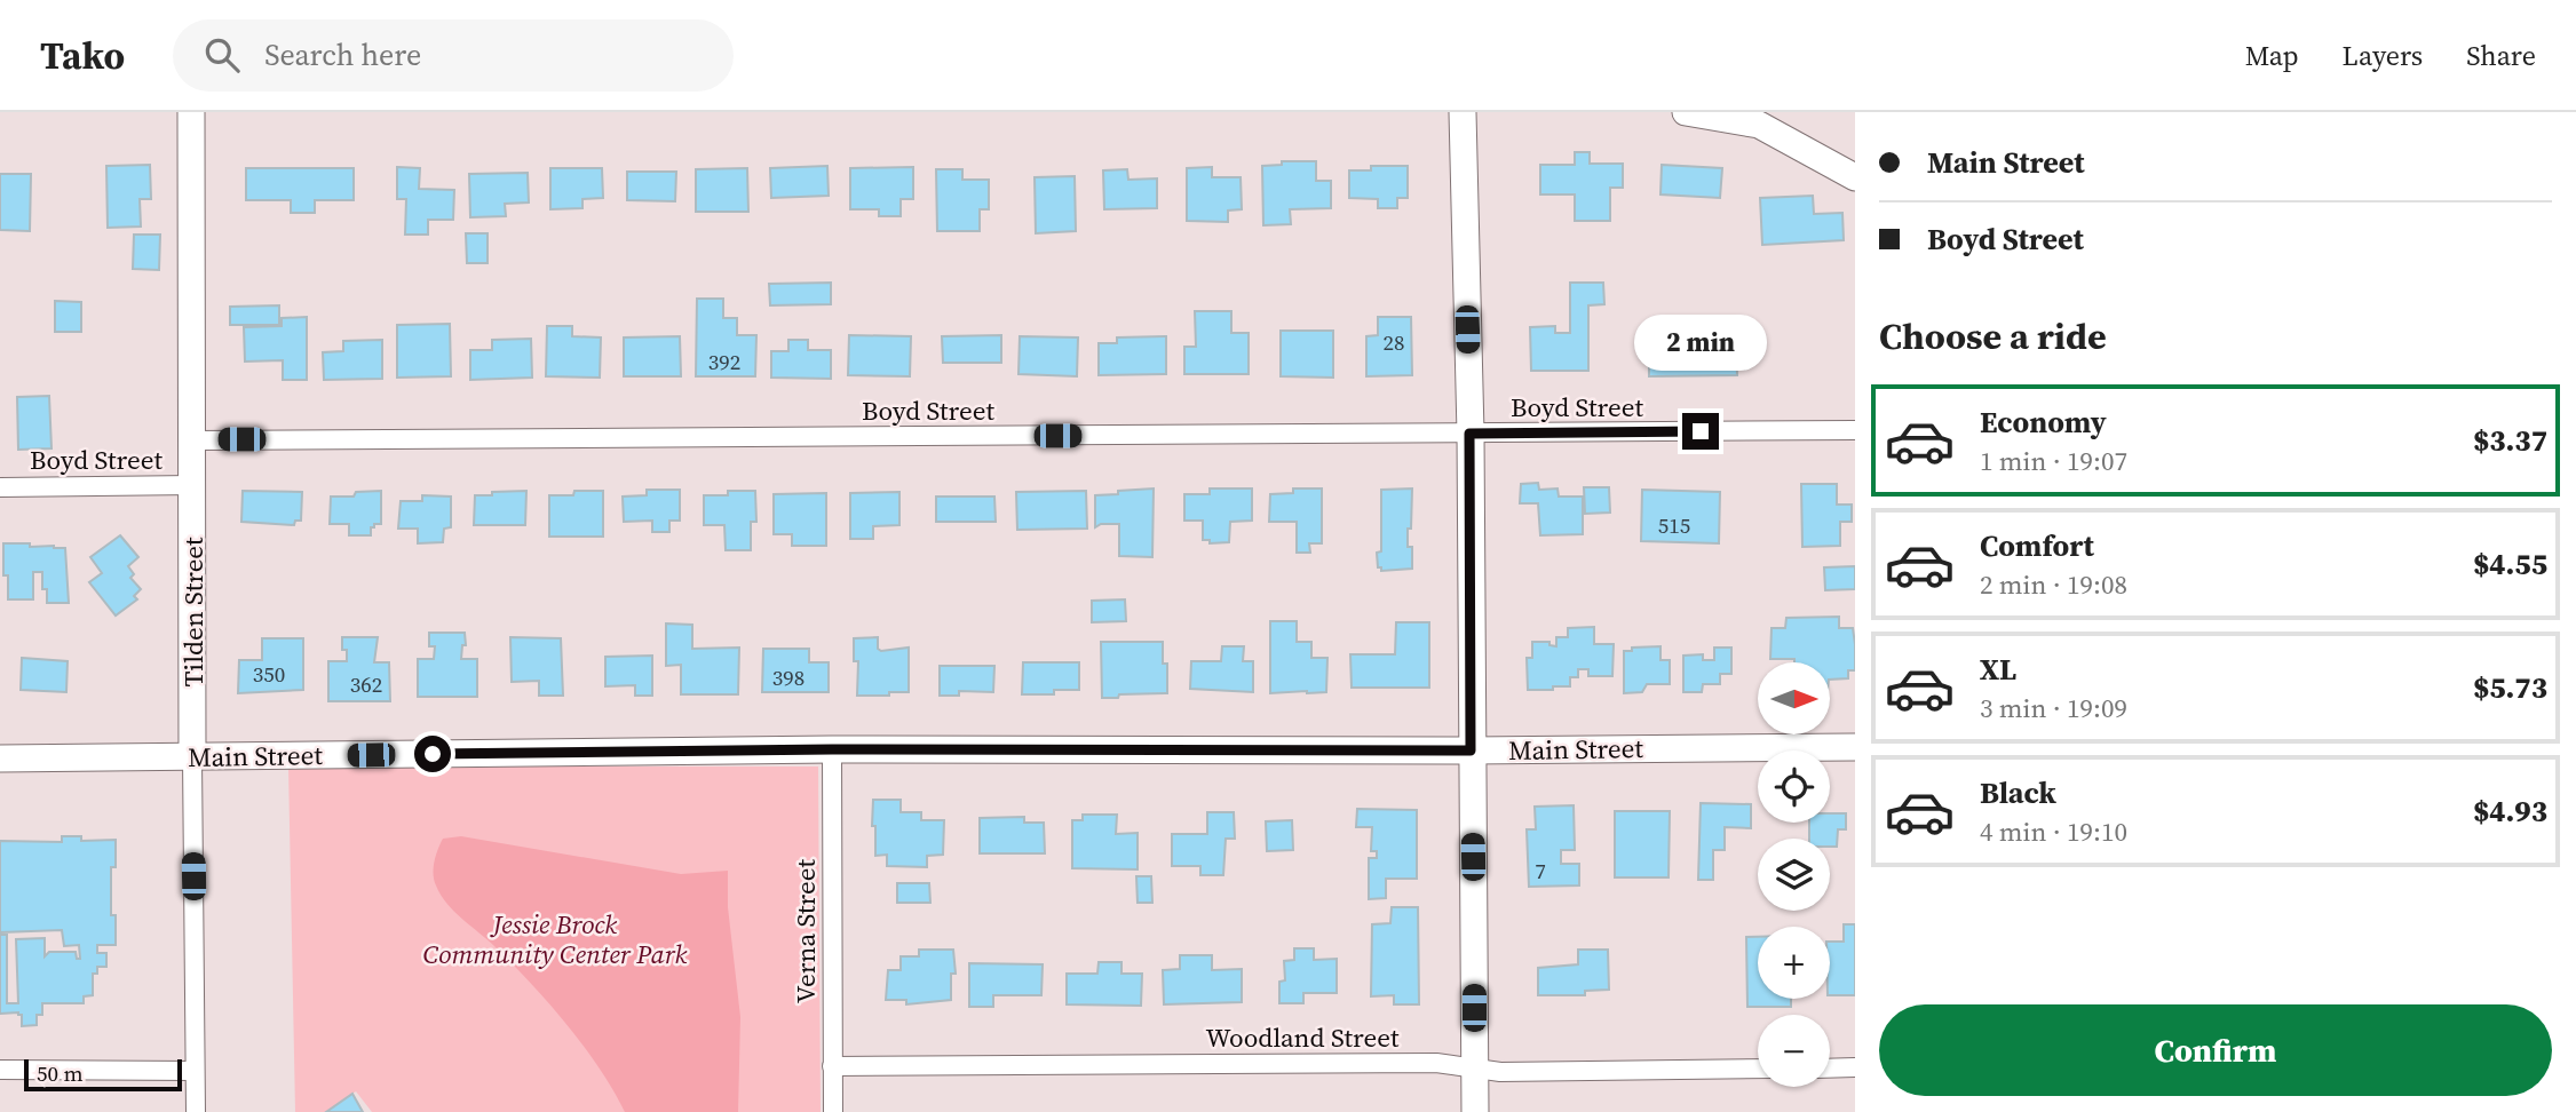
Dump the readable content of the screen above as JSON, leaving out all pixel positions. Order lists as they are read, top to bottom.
{
  "streets": {
    "street": [
      "Boyd Street",
      "Tilden Street",
      "Main Street",
      "Verna Street",
      "Woodland Street"
    ]
  },
  "crossings": [
    ["Boyd Street", "Tilden Street"],
    ["Tilden Street", "Main Street"],
    ["Main Street", "Verna Street"],
    ["Verna Street", "Woodland Street"]
  ],
  "parks": ["Jessie Brock Community Center Park"],
  "house_numbers": [
    "28",
    "392",
    "515",
    "350",
    "398",
    "362",
    "7"
  ],
  "scale_bar": "50 m",
  "north": "right",
  "page": {
    "header": "Tako",
    "search": "Search here",
    "nav": ["Map", "Layers", "Share"],
    "banner": ["Main Street", "Boyd Street"],
    "heading": "Choose a ride",
    "bubble": "2 min",
    "list": [
      {
        "name": "Economy",
        "note": "1 min · 19:07",
        "value": "$3.37"
      },
      {
        "name": "Comfort",
        "note": "2 min · 19:08",
        "value": "$4.55"
      },
      {
        "name": "XL",
        "note": "3 min · 19:09",
        "value": "$5.73"
      },
      {
        "name": "Black",
        "note": "4 min · 19:10",
        "value": "$4.93"
      }
    ],
    "map_buttons": ["+", "−"],
    "buttons": "Confirm",
    "scale": "50 m"
  }
}
